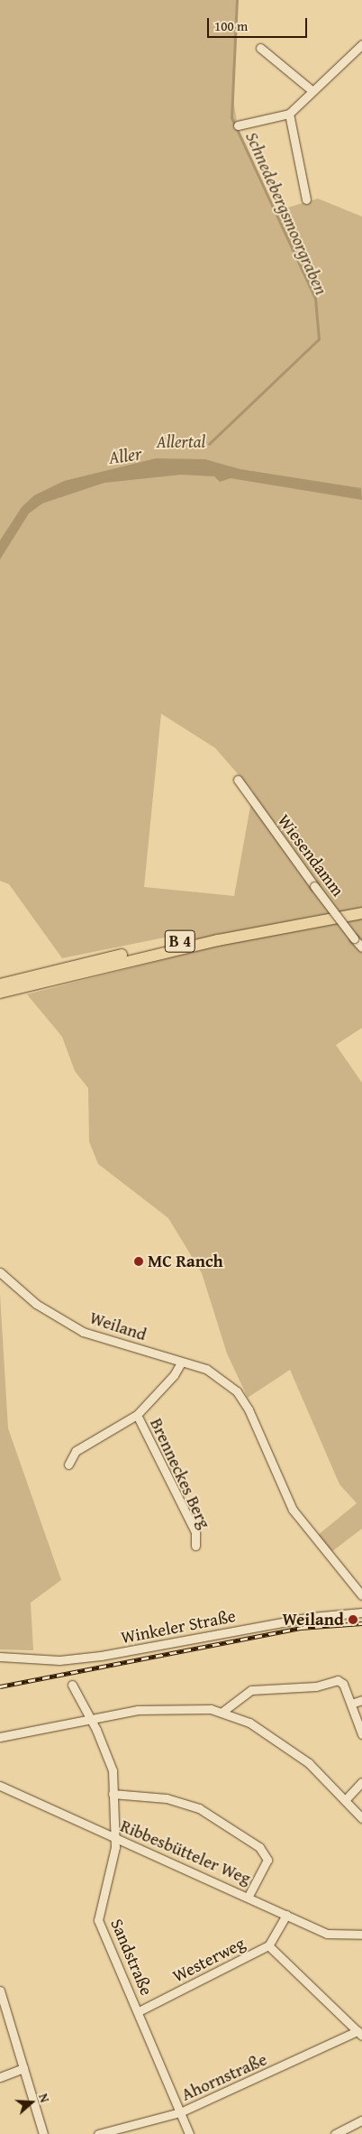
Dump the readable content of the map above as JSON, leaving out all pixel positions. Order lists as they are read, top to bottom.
{
  "streets": {
    "highway": ["B 4"],
    "street": [
      "Wiesendamm",
      "Weiland",
      "Brenneckes Berg",
      "Winkeler Straße",
      "Ribbesbütteler Weg",
      "Sandstraße",
      "Westerweg",
      "Ahornstraße"
    ]
  },
  "crossings": [
    ["Ribbesbütteler Weg", "Sandstraße"],
    ["Sandstraße", "Westerweg"],
    ["Sandstraße", "Ahornstraße"]
  ],
  "water": ["Schnedebergsmoorgraben", "Aller"],
  "parks": ["Allertal"],
  "places": ["MC Ranch", "Weiland"],
  "scale_bar": "100 m",
  "north": "right"
}
